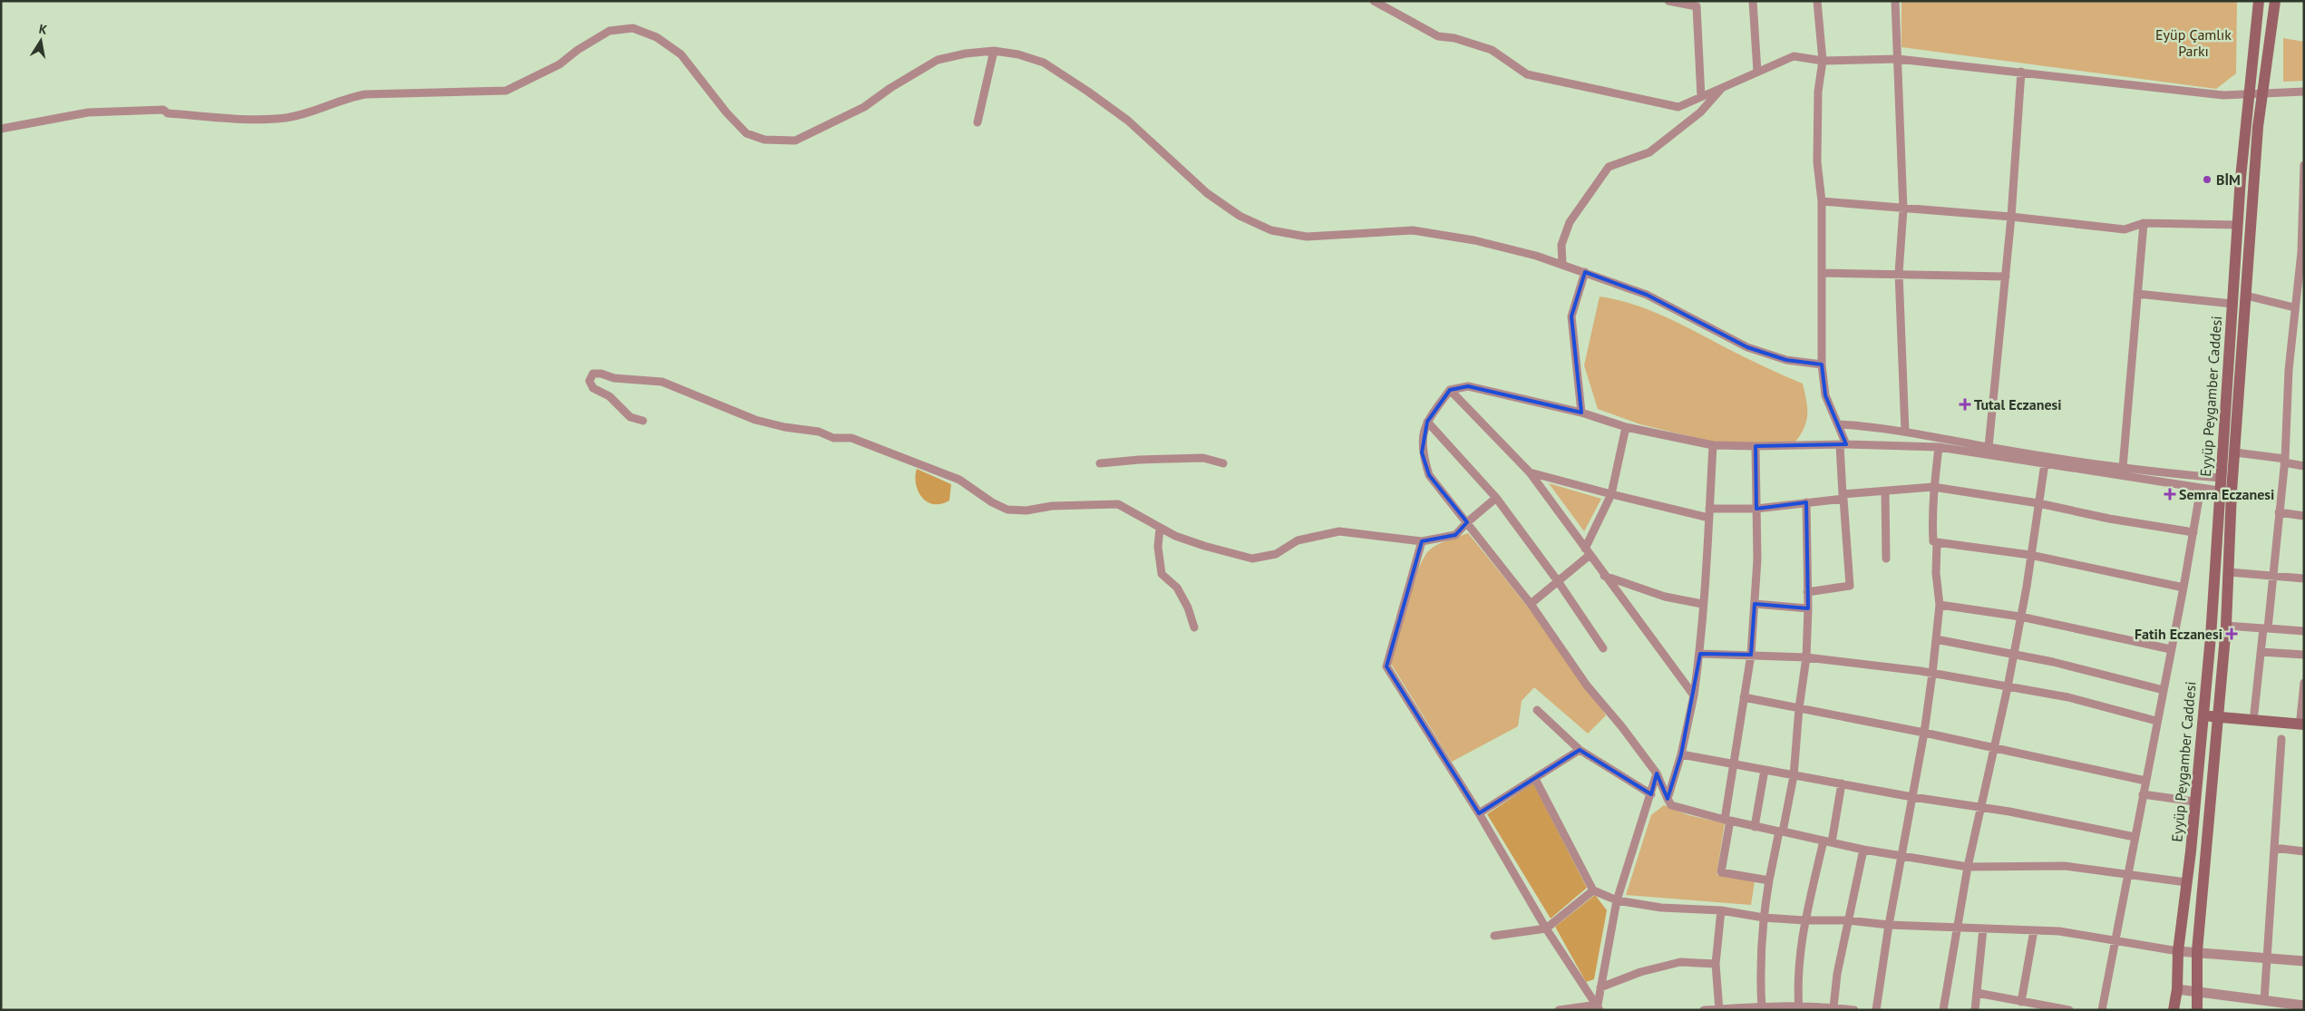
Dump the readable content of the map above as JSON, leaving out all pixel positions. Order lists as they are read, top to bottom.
{
  "streets": {
    "main road": ["Eyyüp Peygamber Caddesi"]
  },
  "parks": ["Eyüp Çamlık Parkı"],
  "places": {
    "other": ["BİM"],
    "health": ["Tutal Eczanesi", "Semra Eczanesi", "Fatih Eczanesi"]
  },
  "north": "top"
}
